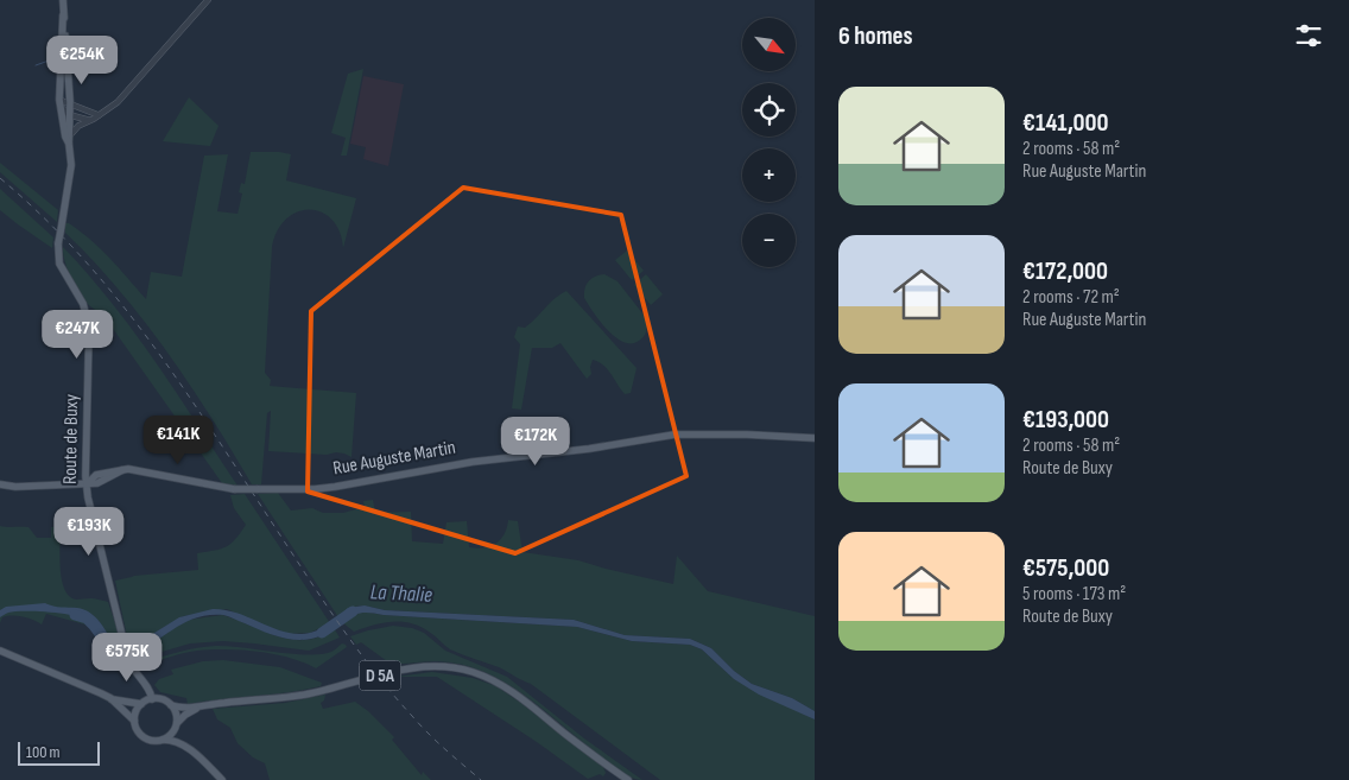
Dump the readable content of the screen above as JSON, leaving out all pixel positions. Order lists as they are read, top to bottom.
{
  "streets": {
    "main road": ["Route de Buxy", "Rue Auguste Martin", "D 5A"]
  },
  "crossings": [
    ["Route de Buxy", "Rue Auguste Martin"],
    ["Route de Buxy", "D 5A"]
  ],
  "water": ["La Thalie"],
  "scale_bar": "100 m",
  "north": "bottom right",
  "page": {
    "heading": "6 homes",
    "map_buttons": ["+", "−"],
    "price": [
      "€254K",
      "€247K",
      "€141K",
      "€172K",
      "€193K",
      "€575K"
    ],
    "list": [
      {
        "name": "€141,000",
        "note": "2 rooms · 58 m² · Rue Auguste Martin"
      },
      {
        "name": "€172,000",
        "note": "2 rooms · 72 m² · Rue Auguste Martin"
      },
      {
        "name": "€193,000",
        "note": "2 rooms · 58 m² · Route de Buxy"
      },
      {
        "name": "€575,000",
        "note": "5 rooms · 173 m² · Route de Buxy"
      }
    ],
    "scale": "100 m"
  }
}
